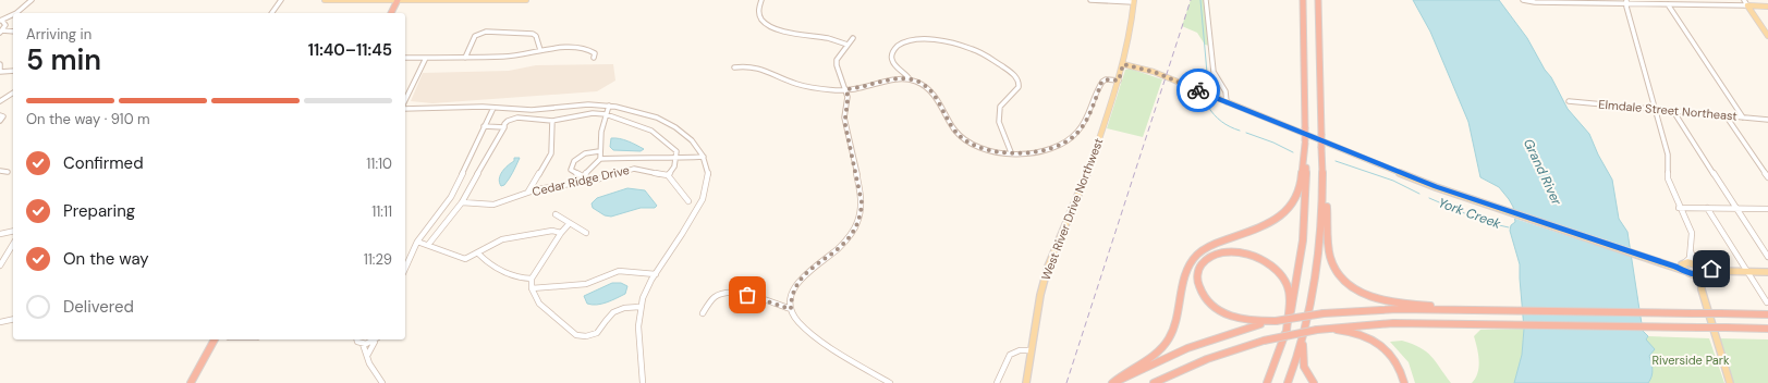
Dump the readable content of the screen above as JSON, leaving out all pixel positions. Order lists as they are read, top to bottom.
{
  "streets": {
    "main road": ["West River Drive Northwest"],
    "street": ["Elmdale Street Northeast", "Cedar Ridge Drive"]
  },
  "water": ["Grand River", "York Creek"],
  "parks": ["Riverside Park"],
  "page": {
    "heading": ["5 min", "Arriving in", "11:40–11:45"],
    "bar": "On the way · 910 m",
    "list": [
      ["Confirmed", "11:10"],
      ["Preparing", "11:11"],
      ["On the way", "11:29"],
      "Delivered"
    ]
  }
}
